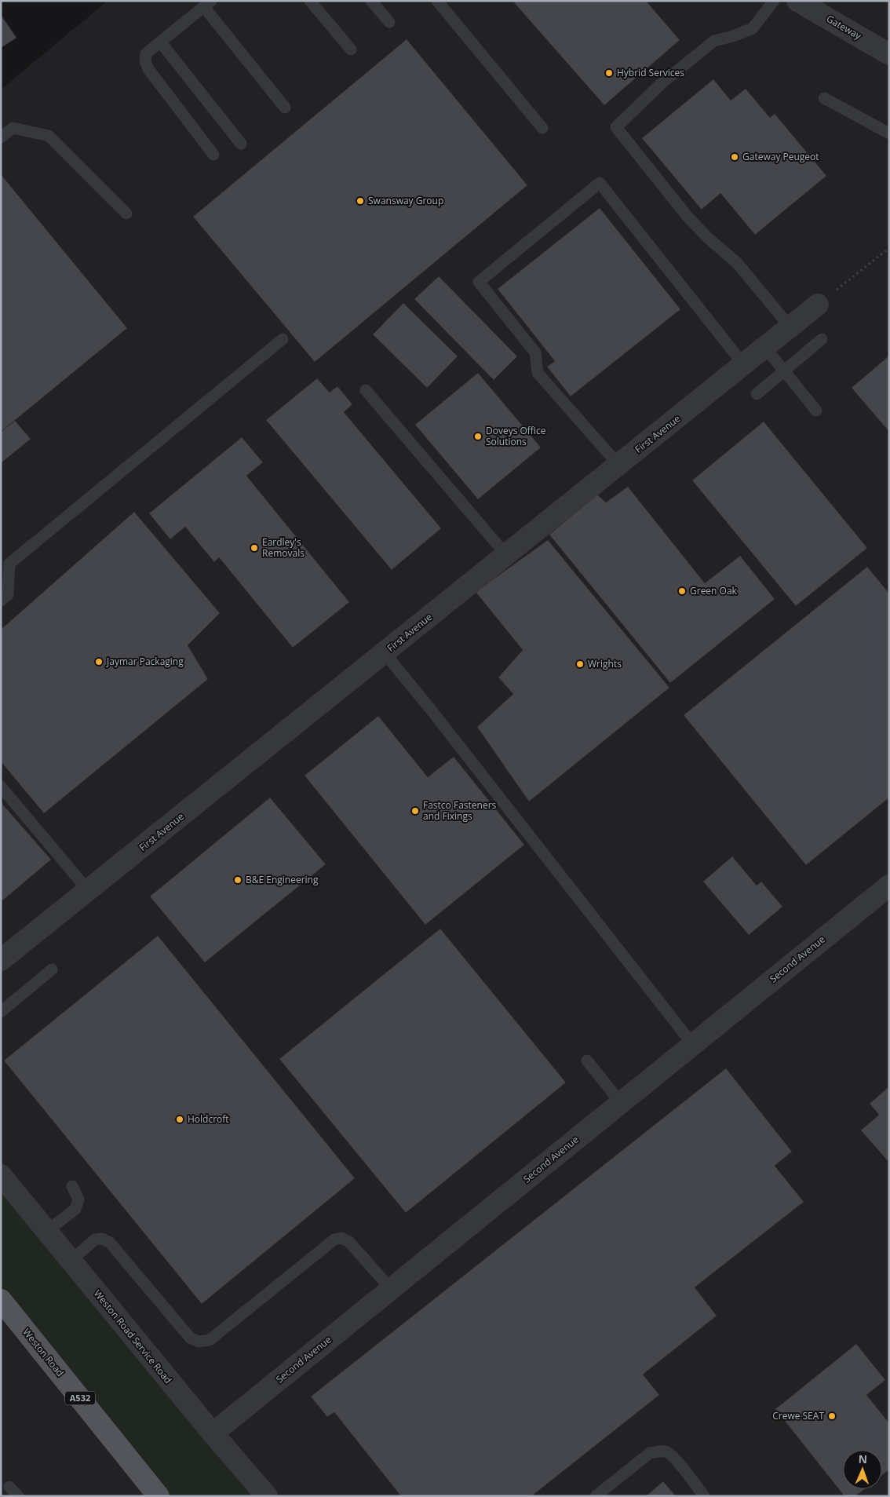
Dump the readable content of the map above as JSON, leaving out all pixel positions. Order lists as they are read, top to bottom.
{
  "streets": {
    "main road": ["Weston Road", "A532"],
    "street": [
      "Gateway",
      "First Avenue",
      "Second Avenue",
      "Weston Road Service Road"
    ]
  },
  "crossings": [
    ["Second Avenue", "Weston Road Service Road"]
  ],
  "places": [
    "Hybrid Services",
    "Gateway Peugeot",
    "Swansway Group",
    "Doveys Office Solutions",
    "Eardley's Removals",
    "Green Oak",
    "Jaymar Packaging",
    "Wrights",
    "Fastco Fasteners and Fixings",
    "B&E Engineering",
    "Holdcroft",
    "Crewe SEAT"
  ],
  "north": "top"
}
